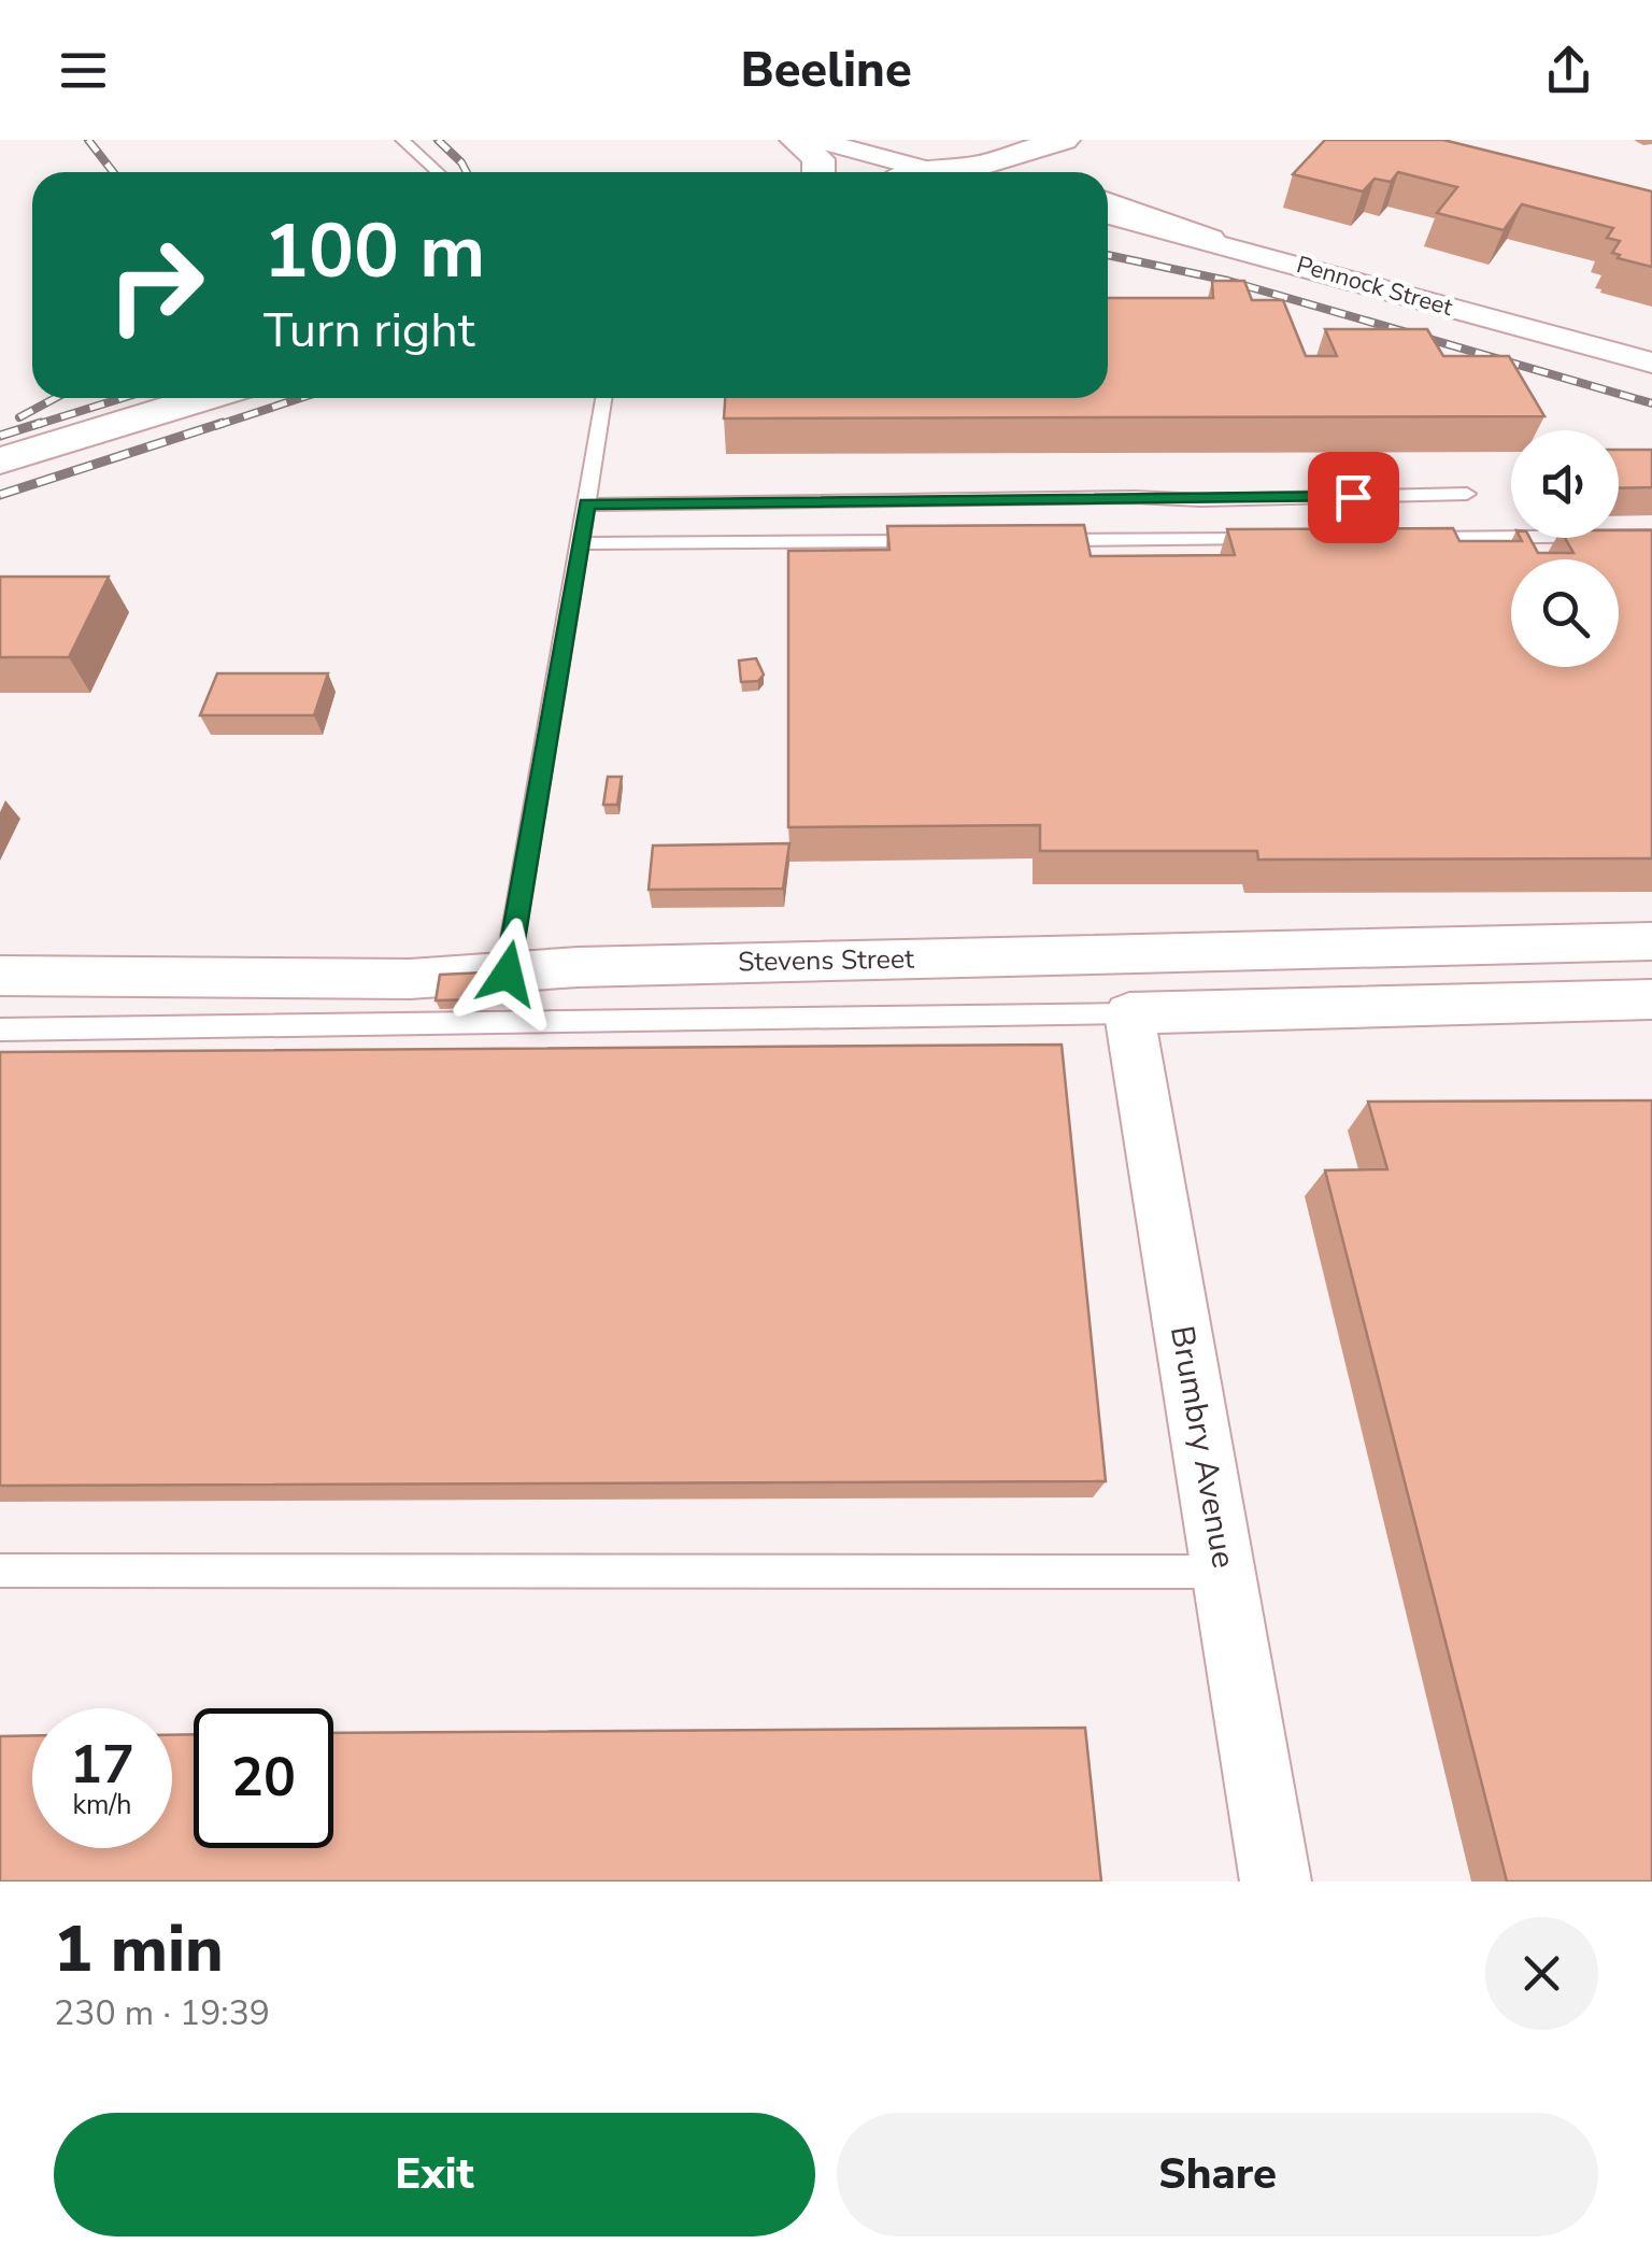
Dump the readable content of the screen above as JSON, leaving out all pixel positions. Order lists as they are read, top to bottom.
{
  "streets": {
    "street": ["Pennock Street", "Stevens Street", "Brumbry Avenue"]
  },
  "page": {
    "header": "Beeline",
    "turn": ["100 m", "Turn right"],
    "speed": "17 km/h",
    "limit": "20",
    "heading": ["1 min", "230 m · 19:39"],
    "buttons": ["Exit", "Share"]
  }
}
